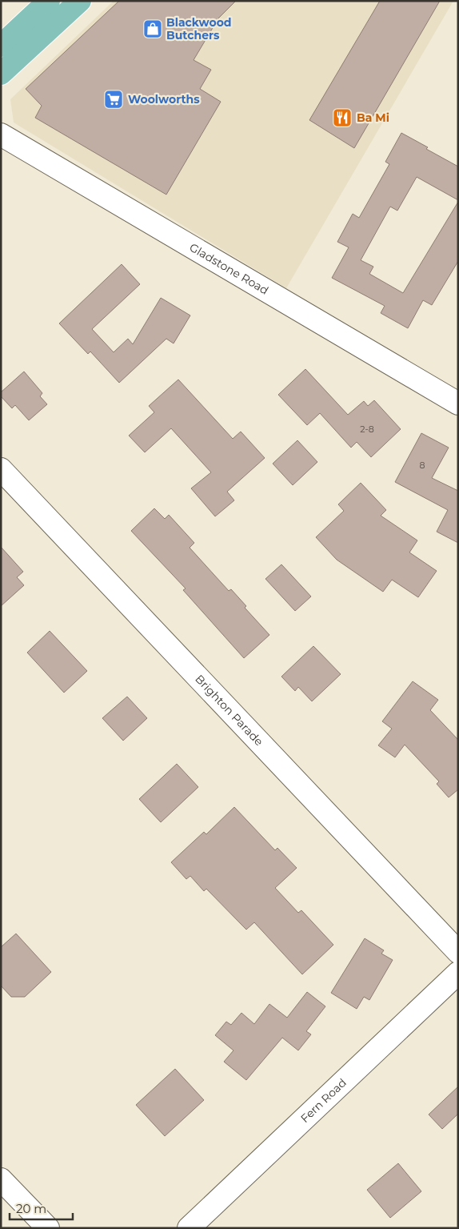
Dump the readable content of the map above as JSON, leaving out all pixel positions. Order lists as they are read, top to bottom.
{
  "streets": {
    "street": ["Gladstone Road", "Brighton Parade", "Fern Road"]
  },
  "places": {
    "shop": ["Blackwood Butchers"],
    "supermarket": ["Woolworths"],
    "restaurant": ["Ba Mi"]
  },
  "house_numbers": ["2-8", "8"],
  "scale_bar": "20 m"
}
